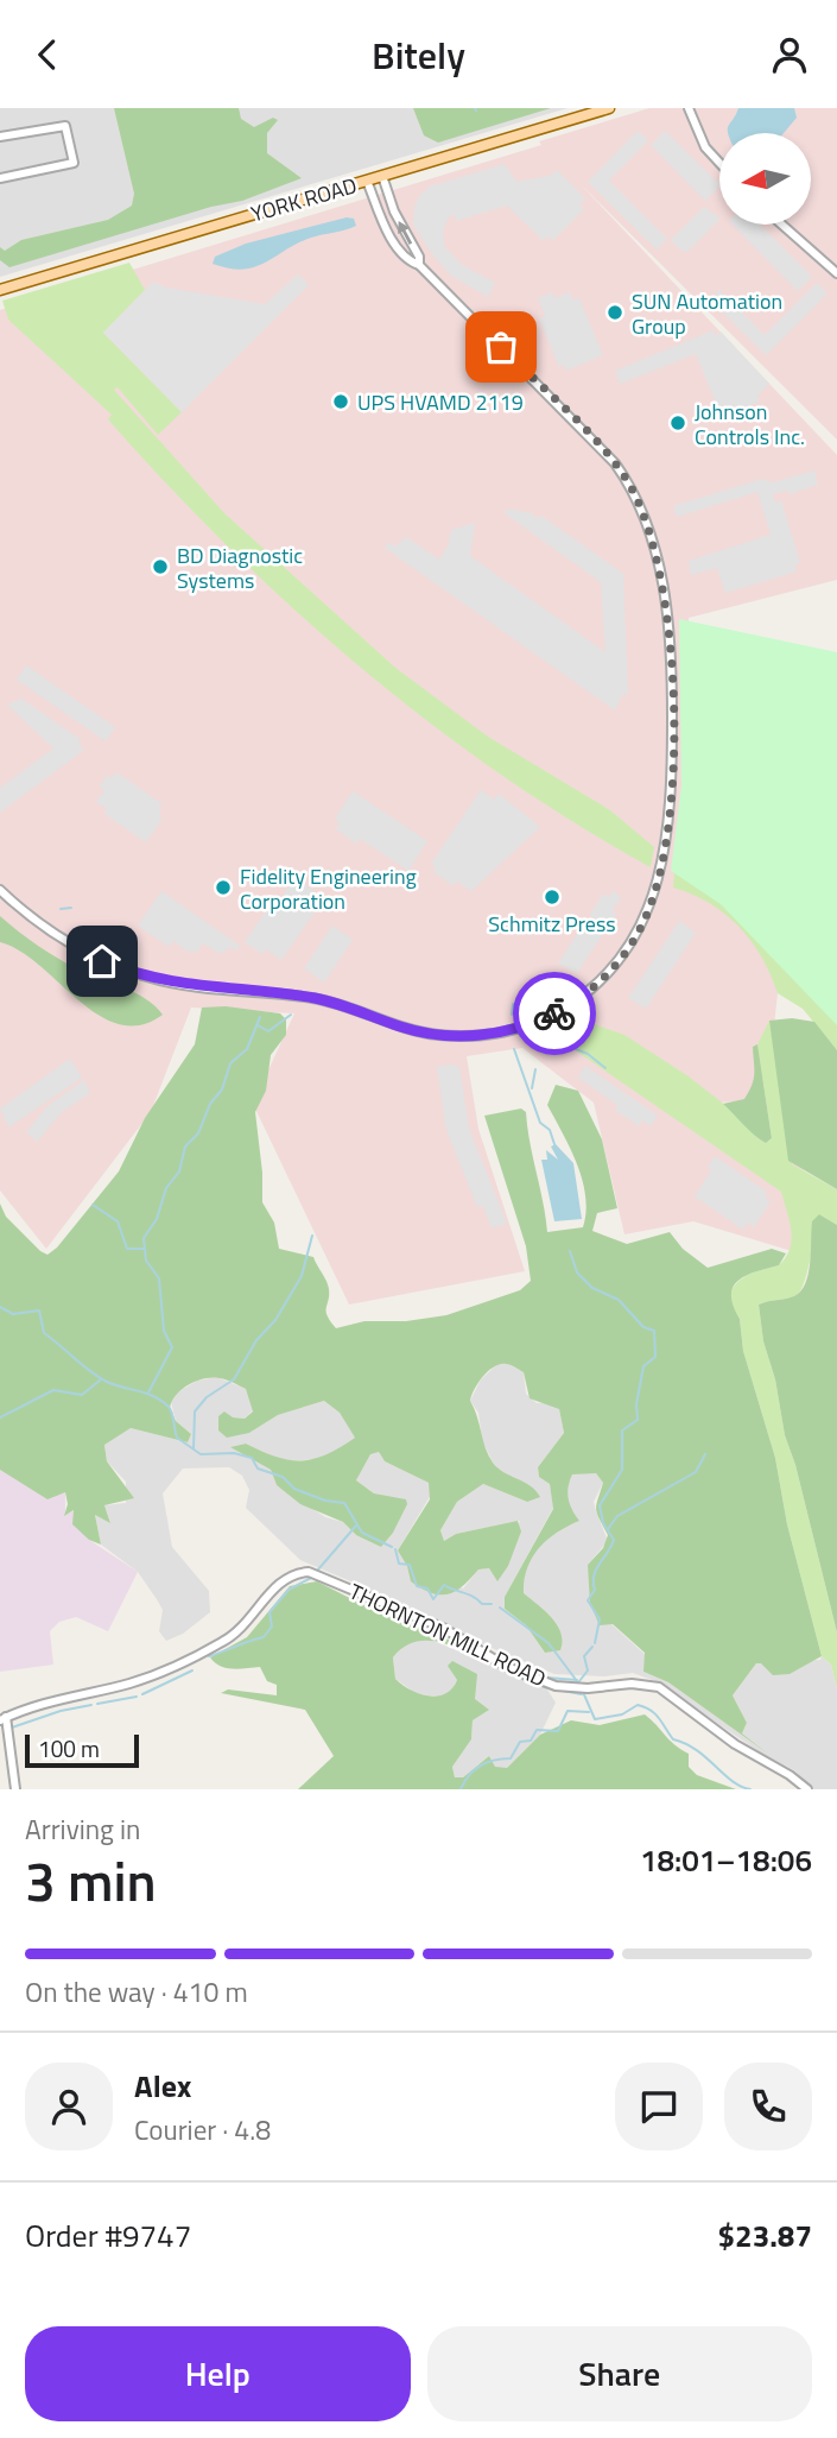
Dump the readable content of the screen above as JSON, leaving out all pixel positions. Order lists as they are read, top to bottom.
{
  "streets": {
    "main road": ["YORK ROAD"],
    "street": ["THORNTON MILL ROAD"]
  },
  "places": [
    "SUN Automation Group",
    "UPS HVAMD 2119",
    "Johnson Controls Inc.",
    "BD Diagnostic Systems",
    "Fidelity Engineering Corporation",
    "Schmitz Press"
  ],
  "scale_bar": "100 m",
  "north": "left",
  "page": {
    "header": "Bitely",
    "scale": "100 m",
    "heading": ["3 min", "Arriving in", "18:01–18:06"],
    "panel": [
      "Alex",
      "Courier · 4.8",
      "Order #9747",
      "$23.87"
    ],
    "bar": "On the way · 410 m",
    "buttons": ["Help", "Share"]
  }
}
